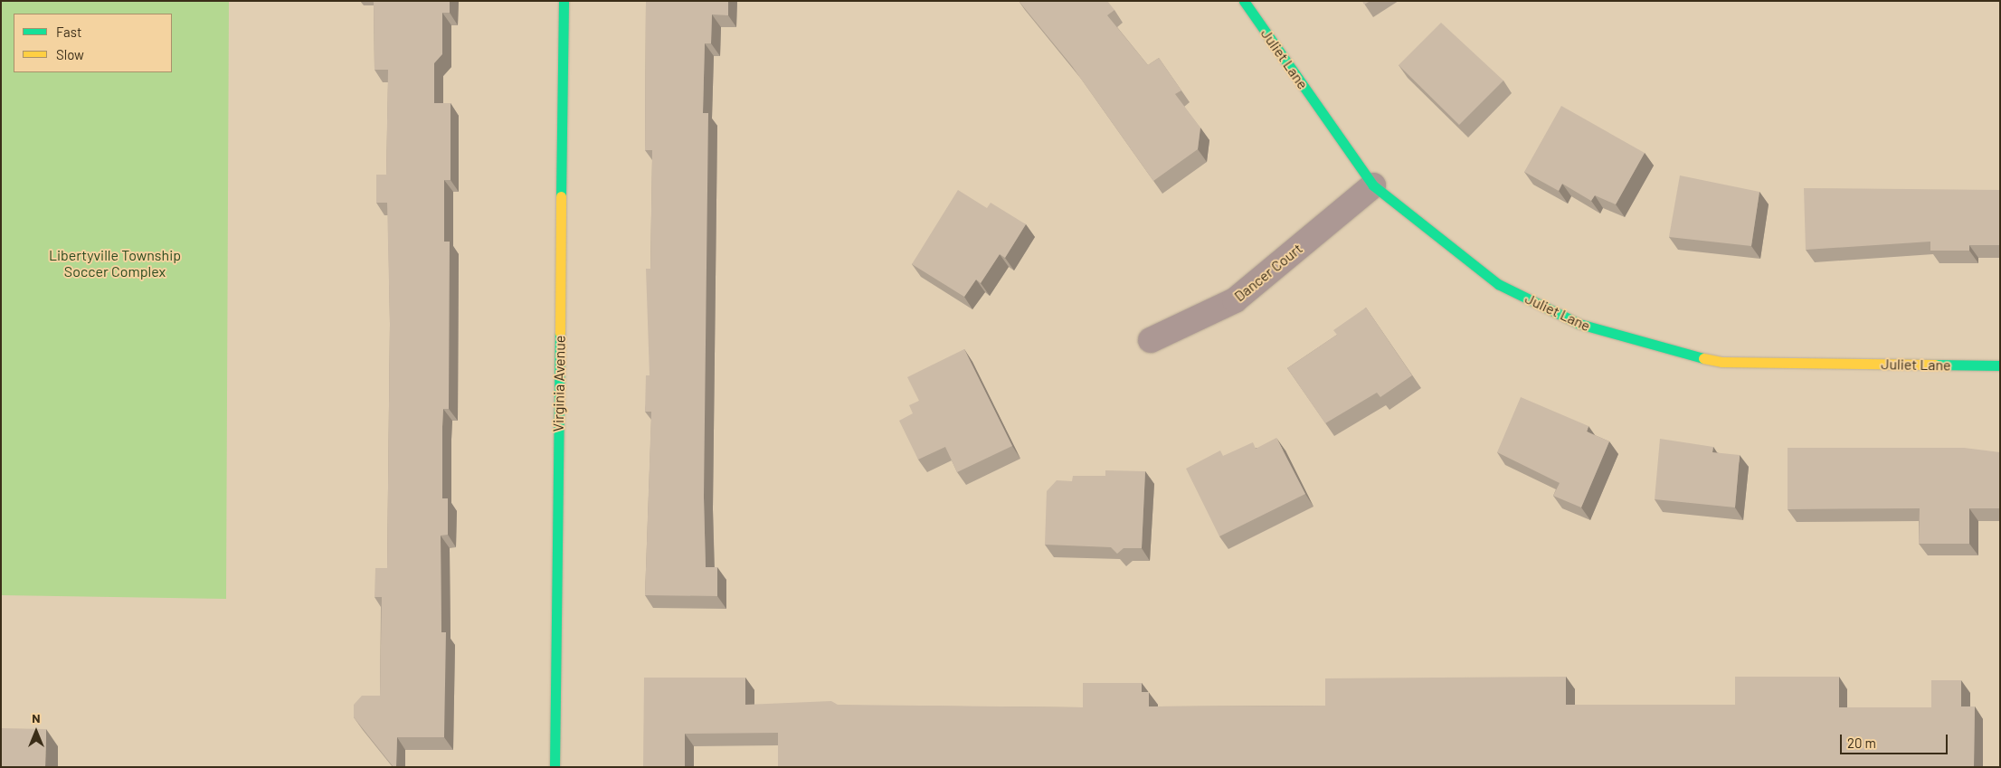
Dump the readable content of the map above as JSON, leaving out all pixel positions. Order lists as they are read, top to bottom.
{
  "streets": {
    "street": ["Juliet Lane", "Dancer Court", "Virginia Avenue"]
  },
  "crossings": [
    ["Juliet Lane", "Dancer Court"]
  ],
  "parks": ["Libertyville Township Soccer Complex"],
  "legend": ["Fast", "Slow"],
  "scale_bar": "20 m",
  "north": "top"
}
